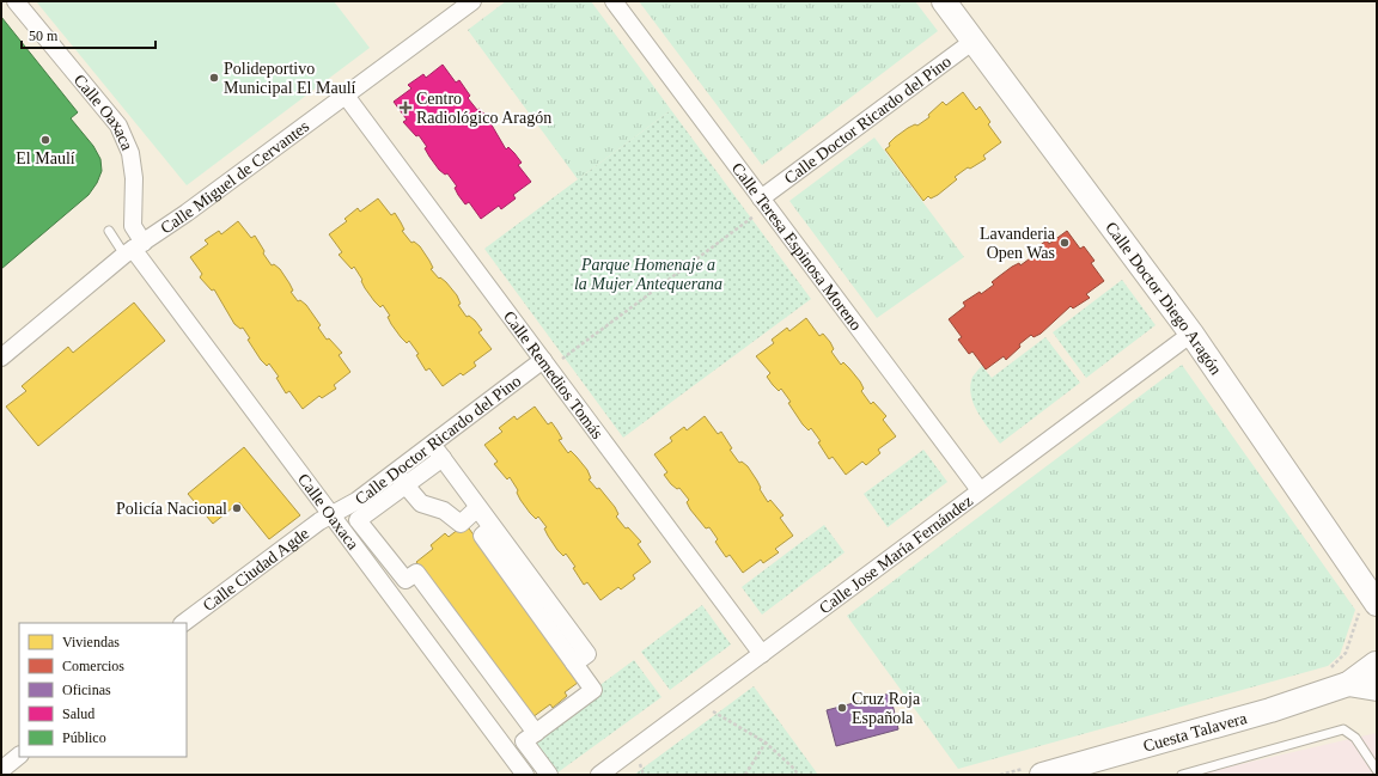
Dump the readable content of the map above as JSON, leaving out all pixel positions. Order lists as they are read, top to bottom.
{
  "streets": {
    "street": [
      "Calle Oaxaca",
      "Calle Doctor Ricardo del Pino",
      "Calle Miguel de Cervantes",
      "Calle Teresa Espinosa Moreno",
      "Calle Doctor Diego Aragón",
      "Calle Remedios Tomás",
      "Calle Jose María Fernández",
      "Calle Ciudad Agde",
      "Cuesta Talavera"
    ]
  },
  "crossings": [
    ["Calle Oaxaca", "Calle Doctor Ricardo del Pino"],
    ["Calle Oaxaca", "Calle Miguel de Cervantes"],
    ["Calle Oaxaca", "Calle Ciudad Agde"],
    ["Calle Doctor Ricardo del Pino", "Calle Teresa Espinosa Moreno"],
    ["Calle Doctor Ricardo del Pino", "Calle Doctor Diego Aragón"],
    ["Calle Doctor Ricardo del Pino", "Calle Remedios Tomás"],
    ["Calle Doctor Ricardo del Pino", "Calle Ciudad Agde"],
    ["Calle Miguel de Cervantes", "Calle Remedios Tomás"],
    ["Calle Teresa Espinosa Moreno", "Calle Jose María Fernández"],
    ["Calle Doctor Diego Aragón", "Calle Jose María Fernández"],
    ["Calle Remedios Tomás", "Calle Jose María Fernández"]
  ],
  "parks": ["Parque Homenaje a la Mujer Antequerana"],
  "places": {
    "other": [
      "Polideportivo Municipal El Maulí",
      "El Maulí",
      "Lavanderia Open Was",
      "Policía Nacional",
      "Cruz Roja Española"
    ],
    "health": ["Centro Radiológico Aragón"]
  },
  "legend": [
    "Viviendas",
    "Comercios",
    "Oficinas",
    "Salud",
    "Público"
  ],
  "scale_bar": "50 m"
}
